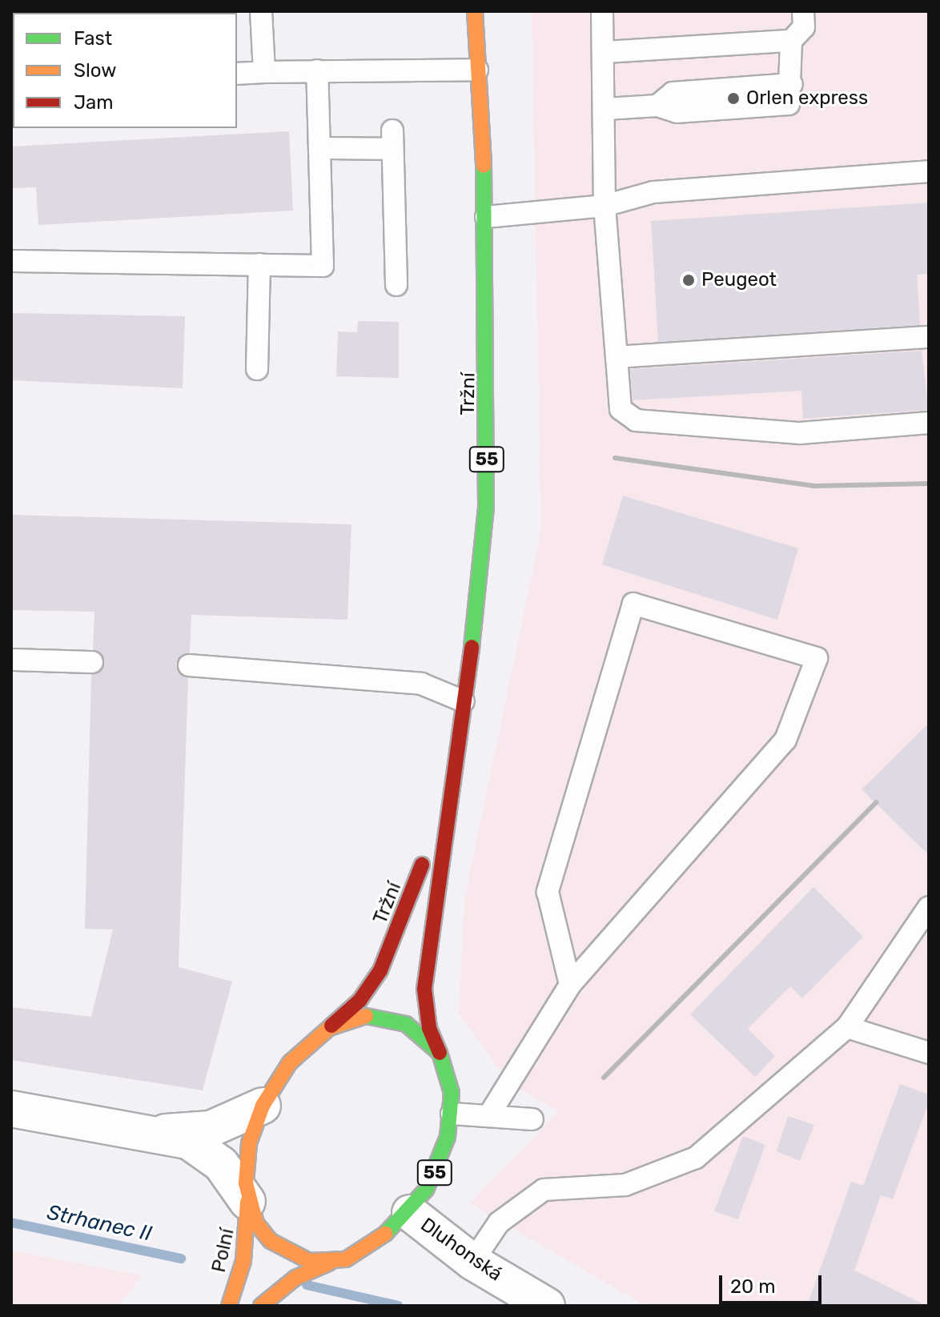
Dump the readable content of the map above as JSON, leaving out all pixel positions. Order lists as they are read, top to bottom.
{
  "streets": {
    "main road": [
      "Tržní",
      "55",
      "Dluhonská",
      "Polní"
    ]
  },
  "crossings": [
    ["Tržní", "55"],
    ["Tržní", "Dluhonská"],
    ["Tržní", "Polní"],
    ["55", "Dluhonská"],
    ["55", "Polní"],
    ["Dluhonská", "Polní"]
  ],
  "water": ["Strhanec II"],
  "places": ["Orlen express", "Peugeot"],
  "legend": ["Fast", "Slow", "Jam"],
  "scale_bar": "20 m"
}
